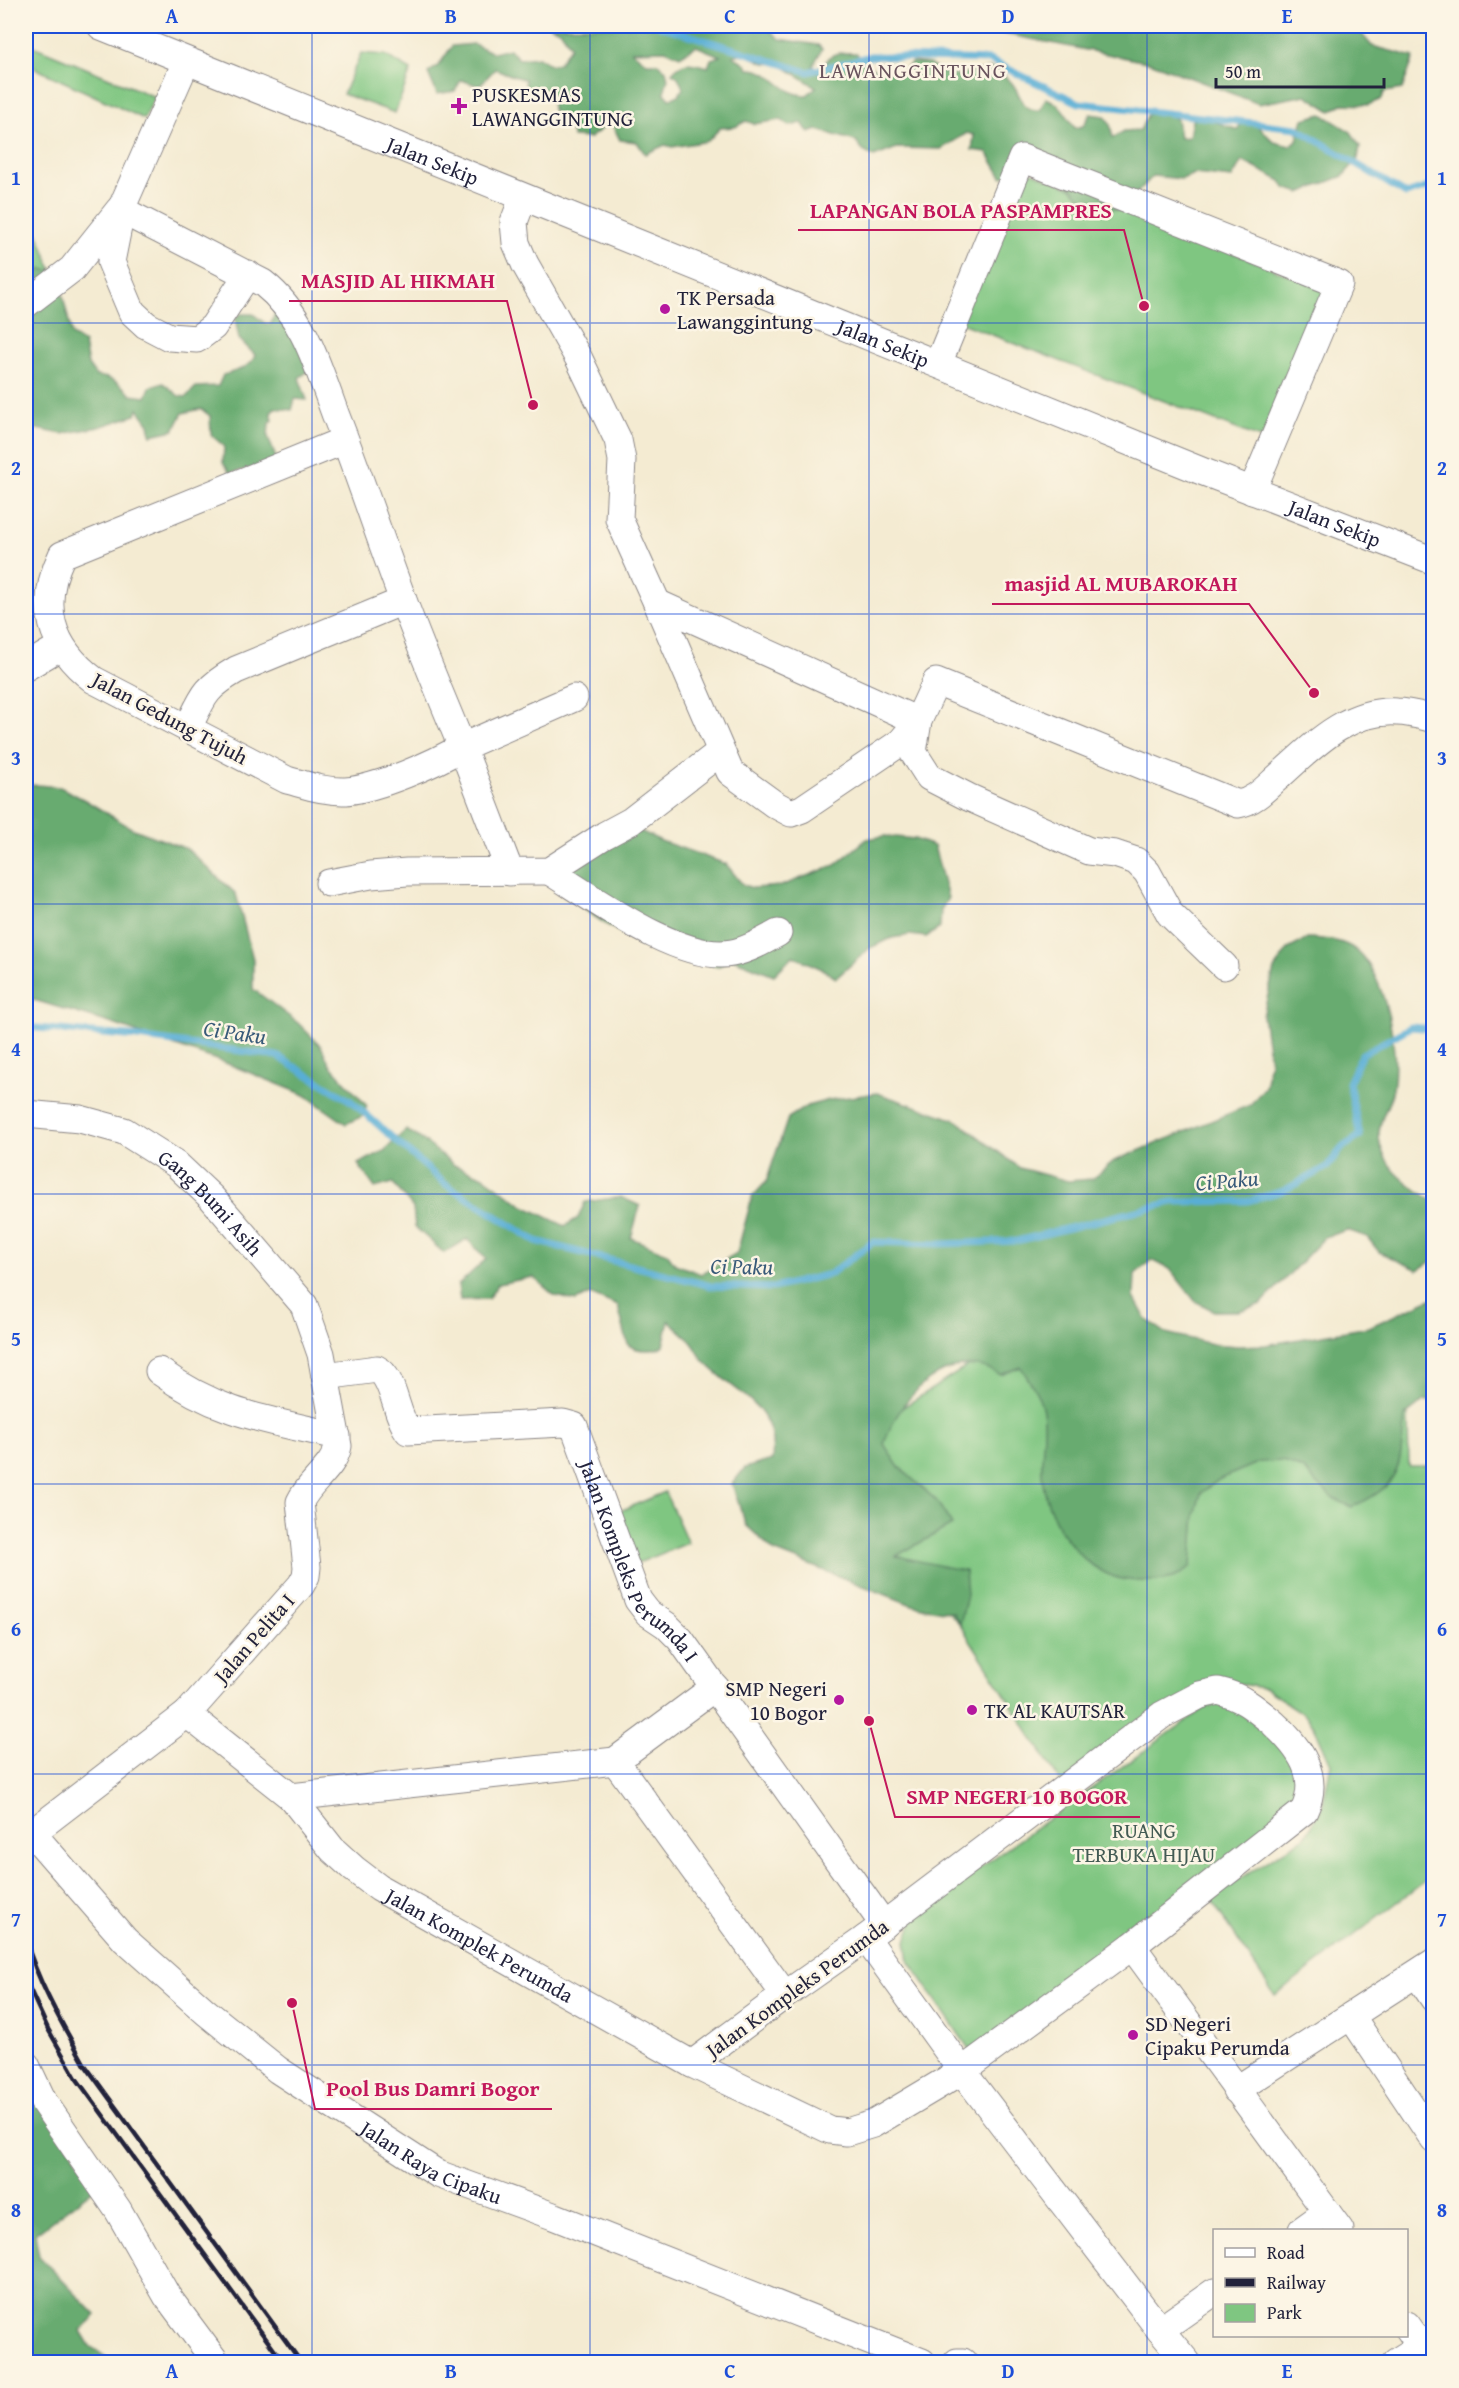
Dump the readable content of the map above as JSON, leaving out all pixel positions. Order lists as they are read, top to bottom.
{
  "streets": {
    "street": [
      "Jalan Sekip",
      "Jalan Gedung Tujuh",
      "Gang Bumi Asih",
      "Jalan Kompleks Perumda I",
      "Jalan Pelita I",
      "Jalan Komplek Perumda",
      "Jalan Kompleks Perumda",
      "Jalan Raya Cipaku"
    ]
  },
  "crossings": [
    ["Gang Bumi Asih", "Jalan Kompleks Perumda I"],
    ["Gang Bumi Asih", "Jalan Pelita I"],
    ["Jalan Kompleks Perumda I", "Jalan Pelita I"],
    ["Jalan Kompleks Perumda I", "Jalan Kompleks Perumda"],
    ["Jalan Pelita I", "Jalan Komplek Perumda"],
    ["Jalan Pelita I", "Jalan Raya Cipaku"],
    ["Jalan Komplek Perumda", "Jalan Kompleks Perumda"]
  ],
  "districts": ["LAWANGGINTUNG"],
  "water": ["Ci Paku"],
  "parks": ["RUANG TERBUKA HIJAU"],
  "places": {
    "health": ["PUSKESMAS LAWANGGINTUNG"],
    "other": [
      "LAPANGAN BOLA PASPAMPRES",
      "TK Persada Lawanggintung",
      "MASJID AL HIKMAH",
      "masjid AL MUBAROKAH",
      "SMP Negeri 10 Bogor",
      "TK AL KAUTSAR",
      "SMP NEGERI 10 BOGOR",
      "Pool Bus Damri Bogor",
      "SD Negeri Cipaku Perumda"
    ]
  },
  "legend": ["Road", "Railway", "Park"],
  "scale_bar": "50 m",
  "grid": {
    "columns": [
      "A",
      "B",
      "C",
      "D",
      "E"
    ],
    "rows": [
      "1",
      "2",
      "3",
      "4",
      "5",
      "6",
      "7",
      "8"
    ]
  }
}
